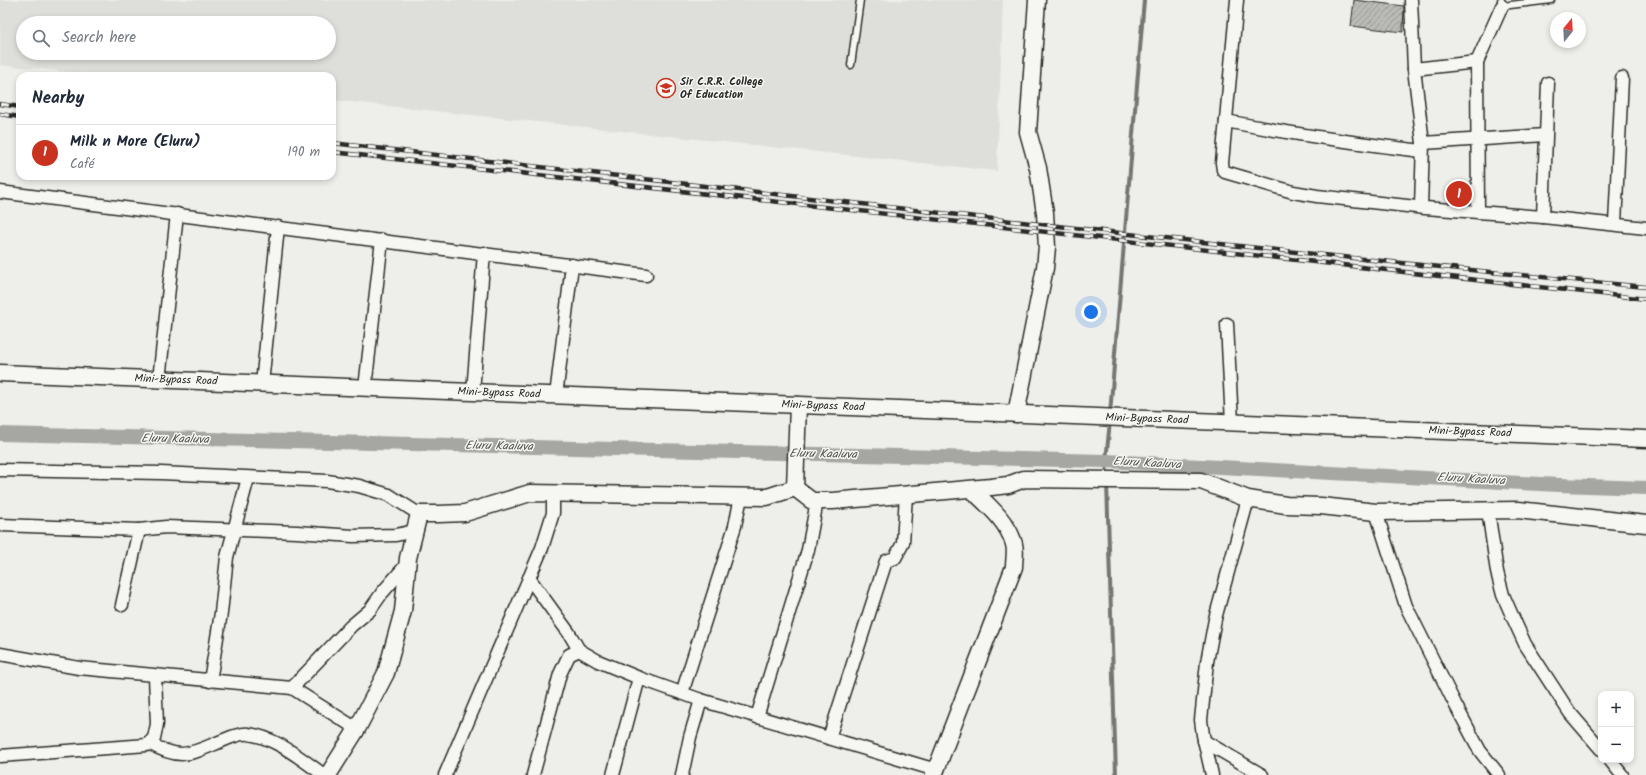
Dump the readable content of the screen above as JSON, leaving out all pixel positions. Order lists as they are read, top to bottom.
{
  "streets": {
    "street": ["Mini-Bypass Road"]
  },
  "water": ["Eluru Kaaluva"],
  "places": {
    "school or university": ["Sir C.R.R. College Of Education"]
  },
  "north": "top",
  "page": {
    "search": "Search here",
    "heading": "Nearby",
    "list": [
      {
        "mark": "1",
        "name": "Milk n More (Eluru)",
        "note": "Café",
        "value": "190 m"
      }
    ],
    "pins": "1",
    "map_buttons": ["+", "−"]
  }
}
